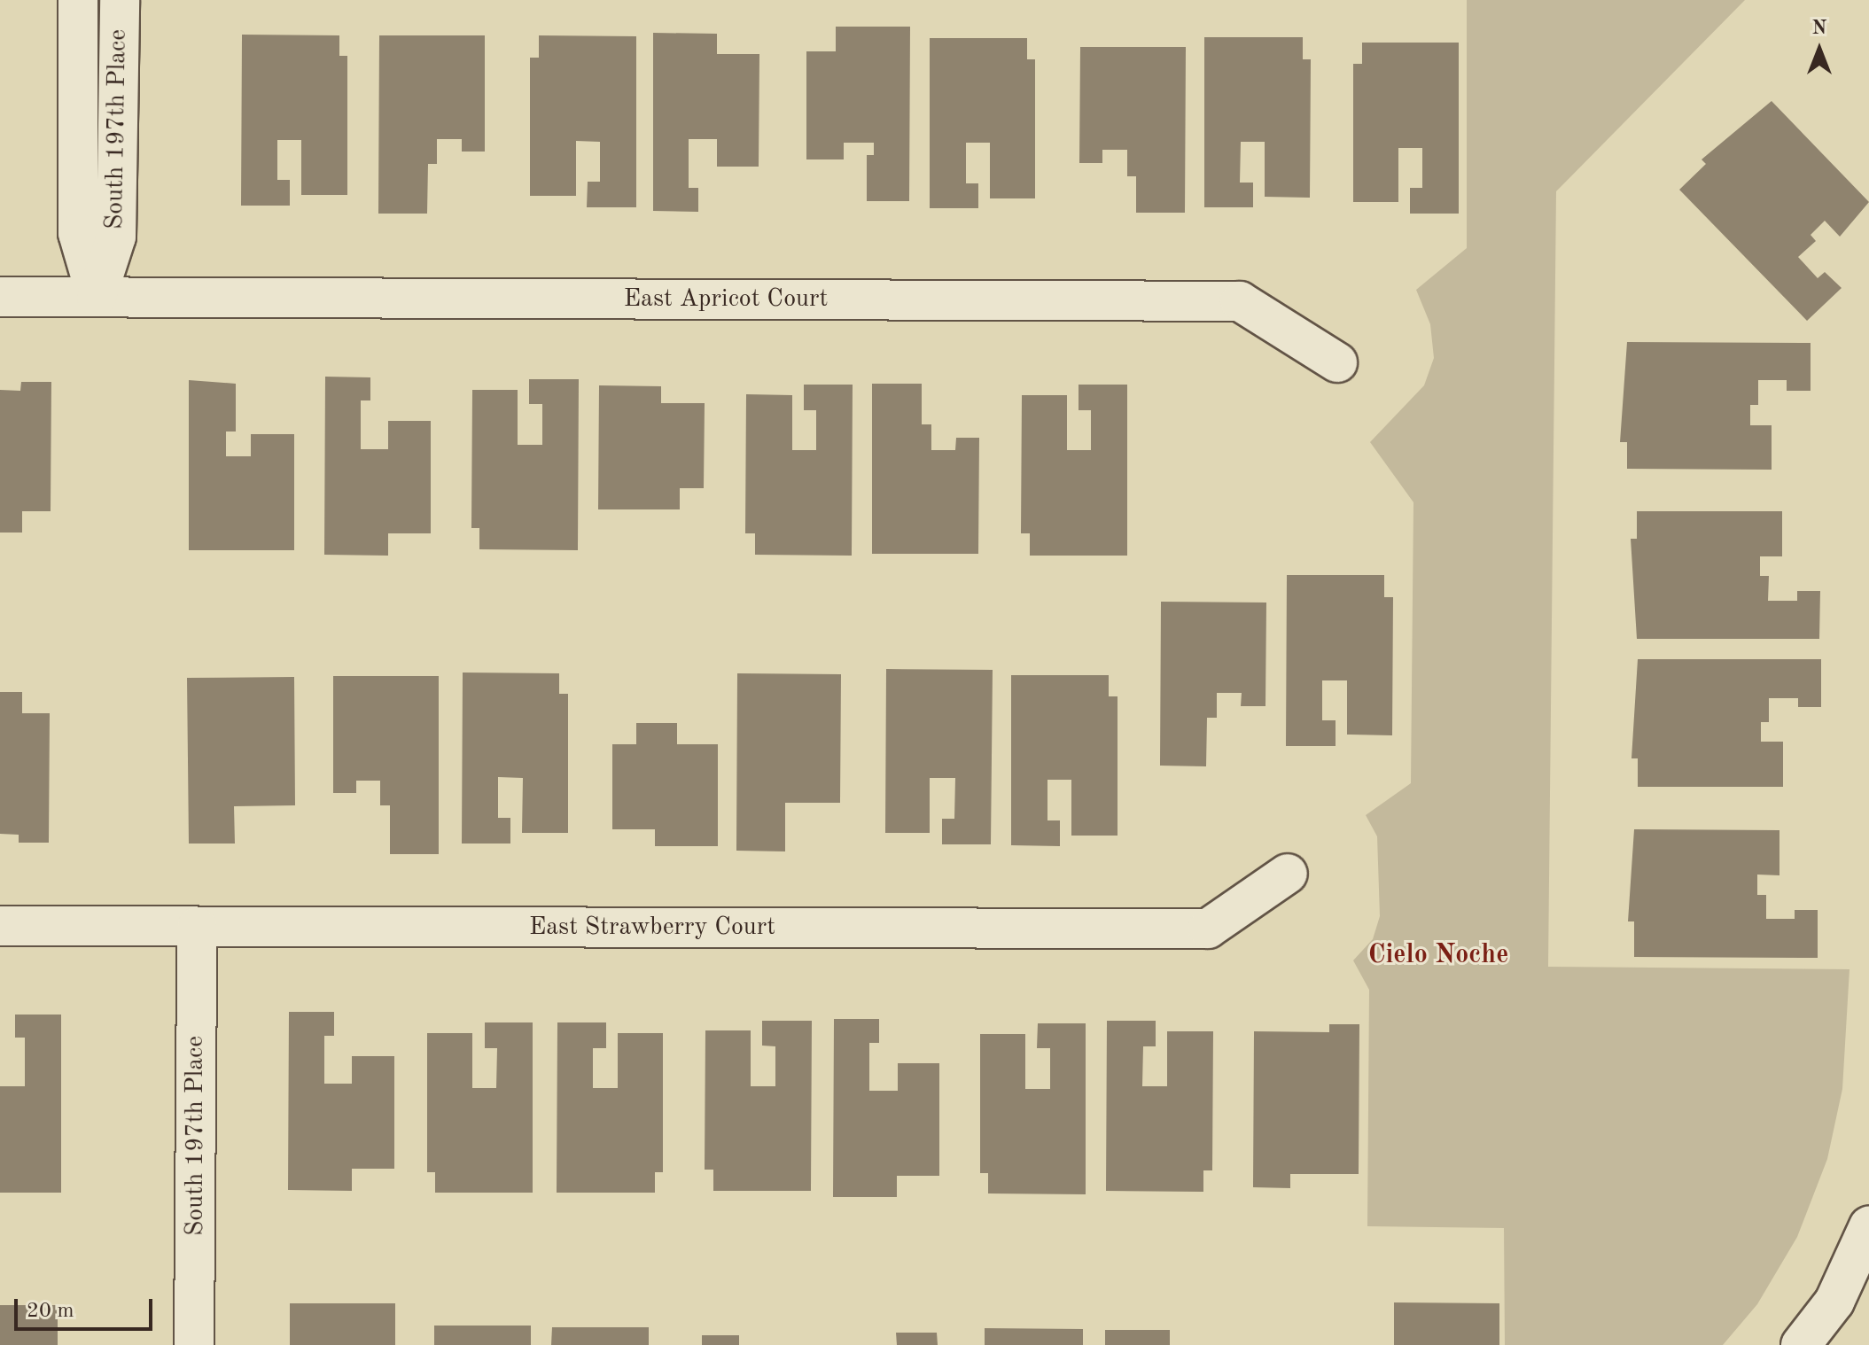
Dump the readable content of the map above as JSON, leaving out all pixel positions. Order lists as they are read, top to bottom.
{
  "streets": {
    "street": ["South 197th Place", "East Apricot Court", "East Strawberry Court"]
  },
  "crossings": [
    ["South 197th Place", "East Apricot Court"],
    ["South 197th Place", "East Strawberry Court"]
  ],
  "districts": ["Cielo Noche"],
  "scale_bar": "20 m",
  "north": "top"
}
